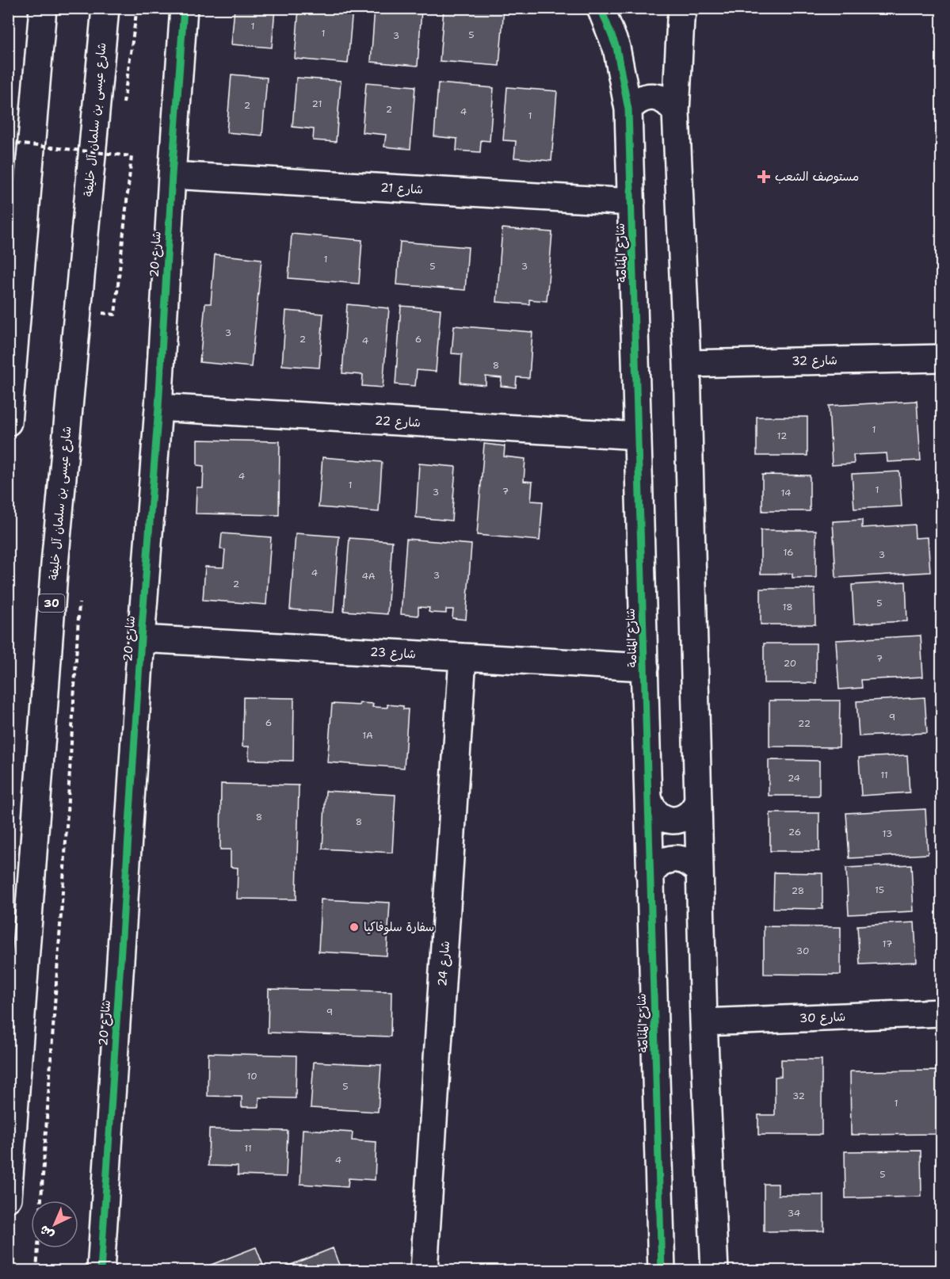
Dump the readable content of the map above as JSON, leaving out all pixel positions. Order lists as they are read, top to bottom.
{
  "streets": {
    "main road": [
      "شارع عيسى بن سلمان آل خليفة",
      "شارع 21",
      "شارع المنامة",
      "شارع 20",
      "شارع 32",
      "شارع 22",
      "30",
      "شارع 23",
      "شارع 24",
      "شارع 30"
    ]
  },
  "crossings": [
    ["شارع 21", "شارع المنامة"],
    ["شارع 21", "شارع 20"],
    ["شارع المنامة", "شارع 22"],
    ["شارع المنامة", "شارع 23"],
    ["شارع 20", "شارع 22"],
    ["شارع 20", "شارع 23"],
    ["شارع 23", "شارع 24"]
  ],
  "places": {
    "health": ["مستوصف الشعب"],
    "other": ["سفارة سلوفاكيا"]
  },
  "house_numbers": [
    "1",
    "1",
    "5",
    "3",
    "21",
    "2",
    "2",
    "4",
    "1",
    "1",
    "5",
    "3",
    "3",
    "2",
    "6",
    "4",
    "8",
    "1",
    "12",
    "4",
    "1",
    "1",
    "7",
    "3",
    "14",
    "16",
    "3",
    "4",
    "3",
    "4A",
    "2",
    "5",
    "18",
    "7",
    "20",
    "9",
    "6",
    "22",
    "1A",
    "11",
    "24",
    "8",
    "8",
    "26",
    "13",
    "15",
    "28",
    "17",
    "30",
    "9",
    "10",
    "5",
    "32",
    "1",
    "11",
    "4",
    "5",
    "34"
  ],
  "north": "bottom left"
}
